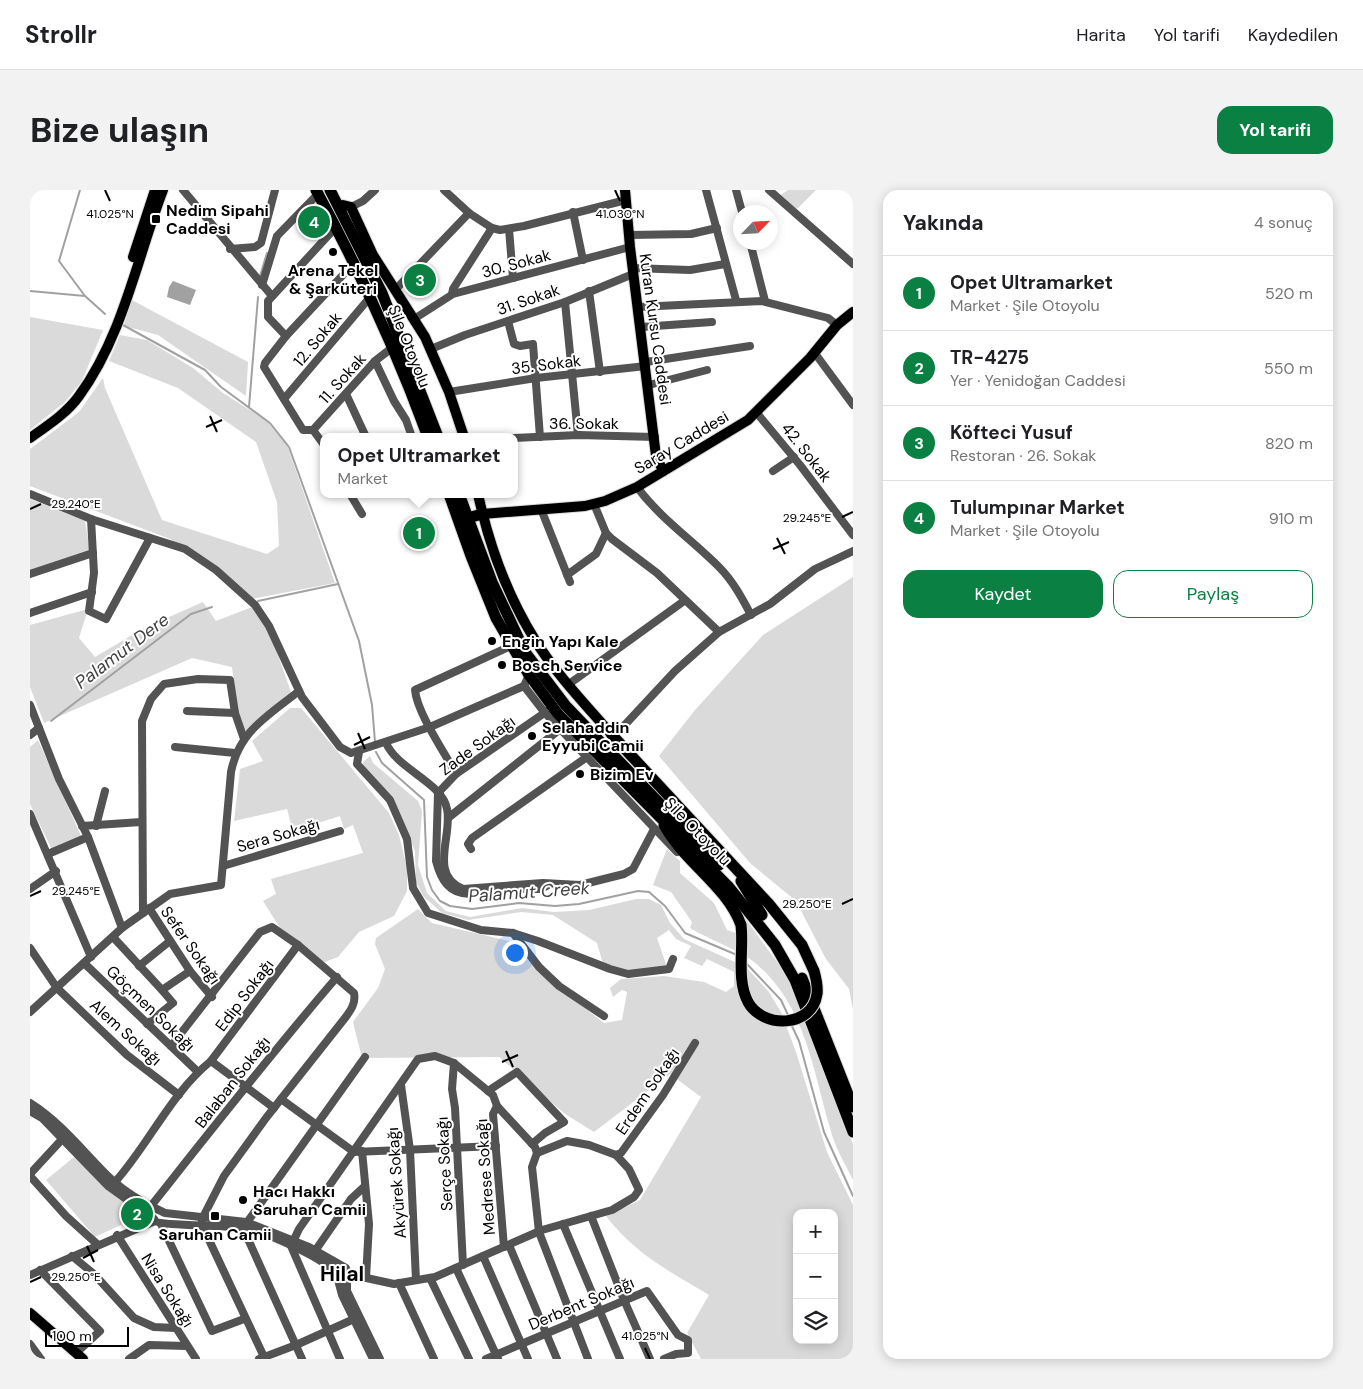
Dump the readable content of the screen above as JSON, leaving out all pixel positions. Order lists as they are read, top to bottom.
{
  "streets": {
    "highway": ["Şile Otoyolu"],
    "main road": ["Kuran Kursu Caddesi", "Saray Caddesi"],
    "street": [
      "30. Sokak",
      "31. Sokak",
      "12. Sokak",
      "35. Sokak",
      "11. Sokak",
      "36. Sokak",
      "42. Sokak",
      "Zade Sokağı",
      "Sera Sokağı",
      "Sefer Sokağı",
      "Edip Sokağı",
      "Göçmen Sokağı",
      "Alem Sokağı",
      "Balaban Sokağı",
      "Erdem Sokağı",
      "Serçe Sokağı",
      "Medrese Sokağı",
      "Akyürek Sokağı",
      "Nisa Sokağı",
      "Derbent Sokağı"
    ]
  },
  "crossings": [
    ["30. Sokak", "Kuran Kursu Caddesi"],
    ["31. Sokak", "Kuran Kursu Caddesi"],
    ["Kuran Kursu Caddesi", "35. Sokak"],
    ["Kuran Kursu Caddesi", "36. Sokak"],
    ["Kuran Kursu Caddesi", "Saray Caddesi"],
    ["12. Sokak", "Şile Otoyolu"],
    ["Şile Otoyolu", "11. Sokak"],
    ["Şile Otoyolu", "Zade Sokağı"],
    ["Saray Caddesi", "42. Sokak"],
    ["Edip Sokağı", "Göçmen Sokağı"],
    ["Edip Sokağı", "Alem Sokağı"],
    ["Medrese Sokağı", "Derbent Sokağı"]
  ],
  "districts": ["Hilal"],
  "water": ["Palamut Dere", "Palamut Creek"],
  "places": {
    "transit": ["Nedim Sipahi Caddesi", "Saruhan Camii"],
    "other": [
      "Arena Tekel & Şarküteri",
      "Engin Yapı Kale",
      "Bosch Service",
      "Selahaddin Eyyubi Camii",
      "Bizim Ev",
      "Hacı Hakkı Saruhan Camii"
    ]
  },
  "scale_bar": "100 m",
  "north": "top right",
  "page": {
    "header": "Strollr",
    "nav": ["Harita", "Yol tarifi", "Kaydedilen"],
    "buttons": [
      "Yol tarifi",
      ["Kaydet", "Paylaş"]
    ],
    "title": "Bize ulaşın",
    "heading": ["Yakında", "4 sonuç"],
    "pins": [
      "4",
      "3",
      "1",
      "2"
    ],
    "list": [
      {
        "mark": "1",
        "name": "Opet Ultramarket",
        "note": "Market · Şile Otoyolu",
        "value": "520 m"
      },
      {
        "mark": "2",
        "name": "TR-4275",
        "note": "Yer · Yenidoğan Caddesi",
        "value": "550 m"
      },
      {
        "mark": "3",
        "name": "Köfteci Yusuf",
        "note": "Restoran · 26. Sokak",
        "value": "820 m"
      },
      {
        "mark": "4",
        "name": "Tulumpınar Market",
        "note": "Market · Şile Otoyolu",
        "value": "910 m"
      }
    ],
    "popup": ["Opet Ultramarket", "Market"],
    "map_buttons": ["+", "−"],
    "scale": "100 m"
  },
  "coordinates": [
    "41.025°N",
    "41.030°N",
    "29.240°E",
    "29.245°E",
    "29.250°E"
  ]
}
